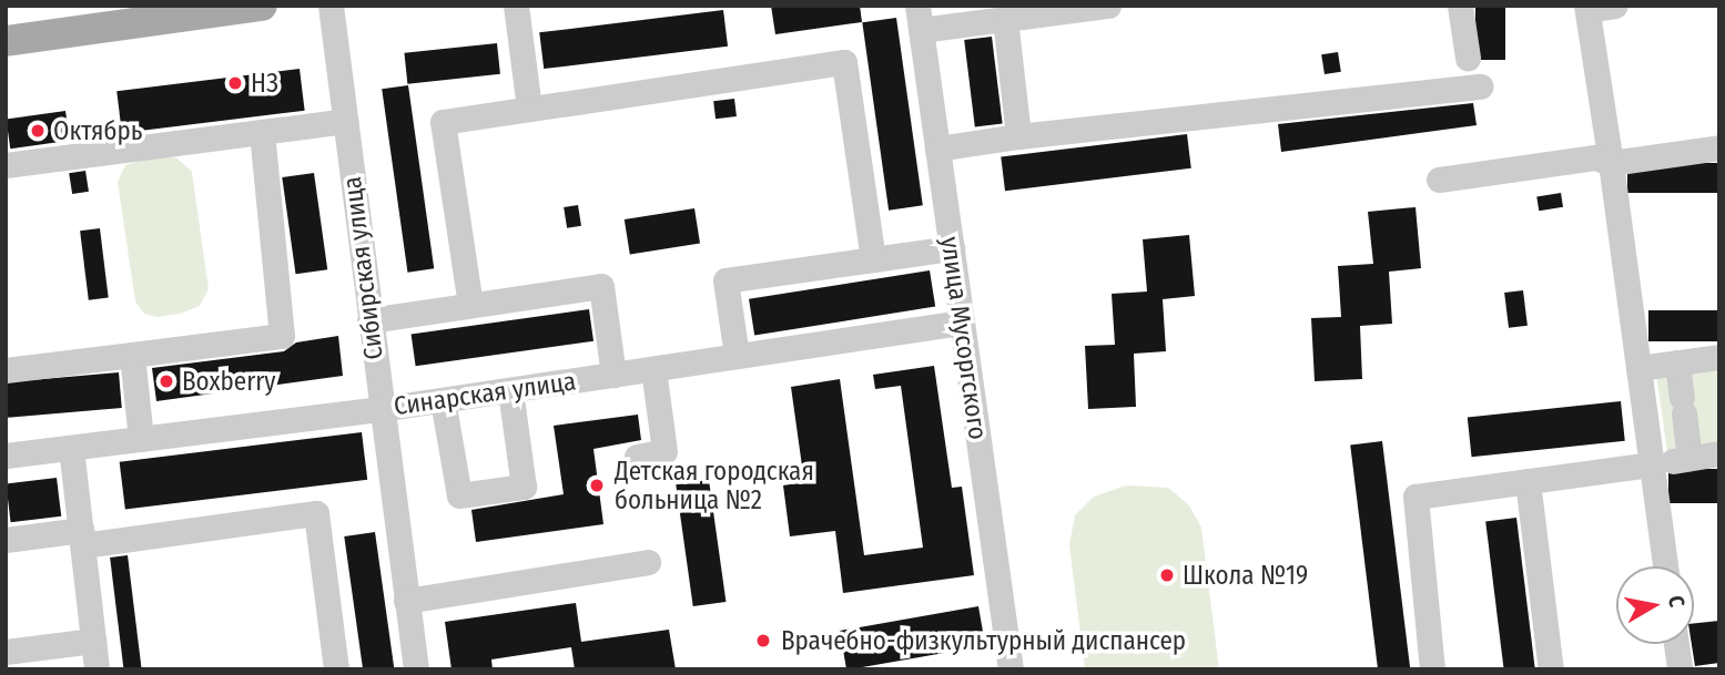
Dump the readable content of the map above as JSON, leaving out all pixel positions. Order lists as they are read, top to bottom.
{
  "streets": {
    "street": ["Сибирская улица", "улица Мусоргского", "Синарская улица"]
  },
  "crossings": [
    ["Сибирская улица", "Синарская улица"],
    ["улица Мусоргского", "Синарская улица"]
  ],
  "places": [
    "НЗ",
    "Октябрь",
    "Boxberry",
    "Детская городская больница №2",
    "Школа №19",
    "Врачебно-физкультурный диспансер"
  ],
  "north": "right"
}
